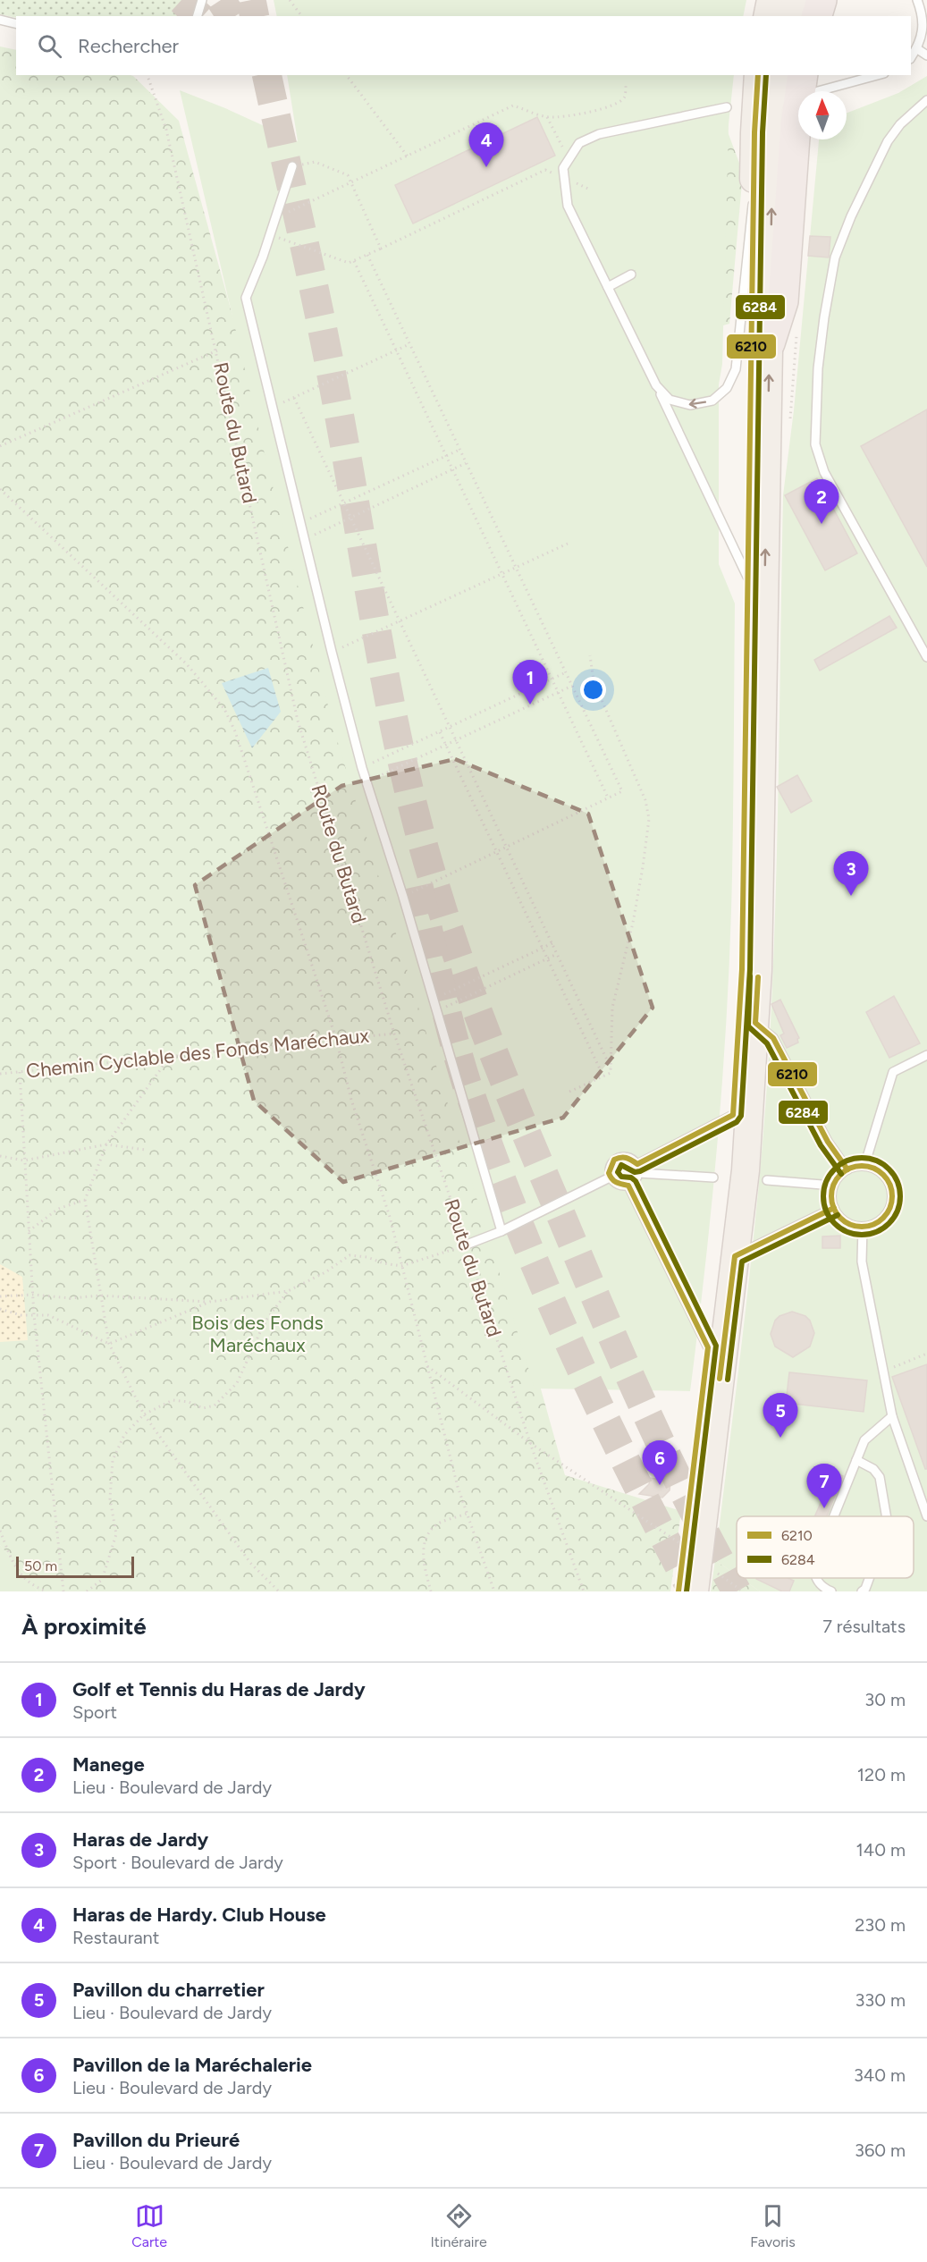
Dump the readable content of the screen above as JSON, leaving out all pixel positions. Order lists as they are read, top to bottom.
{
  "streets": {
    "path": ["Route du Butard", "Chemin Cyclable des Fonds Maréchaux"]
  },
  "crossings": [
    ["Route du Butard", "Chemin Cyclable des Fonds Maréchaux"]
  ],
  "parks": ["Bois des Fonds Maréchaux"],
  "lines": ["transit line 6210", "transit line 6284"],
  "legend": ["6210", "6284"],
  "scale_bar": "50 m",
  "north": "top",
  "page": {
    "search": "Rechercher",
    "pins": [
      "4",
      "2",
      "1",
      "3",
      "5",
      "6",
      "7"
    ],
    "scale": "50 m",
    "heading": ["À proximité", "7 résultats"],
    "list": [
      {
        "mark": "1",
        "name": "Golf et Tennis du Haras de Jardy",
        "note": "Sport",
        "value": "30 m"
      },
      {
        "mark": "2",
        "name": "Manege",
        "note": "Lieu · Boulevard de Jardy",
        "value": "120 m"
      },
      {
        "mark": "3",
        "name": "Haras de Jardy",
        "note": "Sport · Boulevard de Jardy",
        "value": "140 m"
      },
      {
        "mark": "4",
        "name": "Haras de Hardy. Club House",
        "note": "Restaurant",
        "value": "230 m"
      },
      {
        "mark": "5",
        "name": "Pavillon du charretier",
        "note": "Lieu · Boulevard de Jardy",
        "value": "330 m"
      },
      {
        "mark": "6",
        "name": "Pavillon de la Maréchalerie",
        "note": "Lieu · Boulevard de Jardy",
        "value": "340 m"
      },
      {
        "mark": "7",
        "name": "Pavillon du Prieuré",
        "note": "Lieu · Boulevard de Jardy",
        "value": "360 m"
      }
    ],
    "nav": ["Carte", "Itinéraire", "Favoris"]
  }
}
